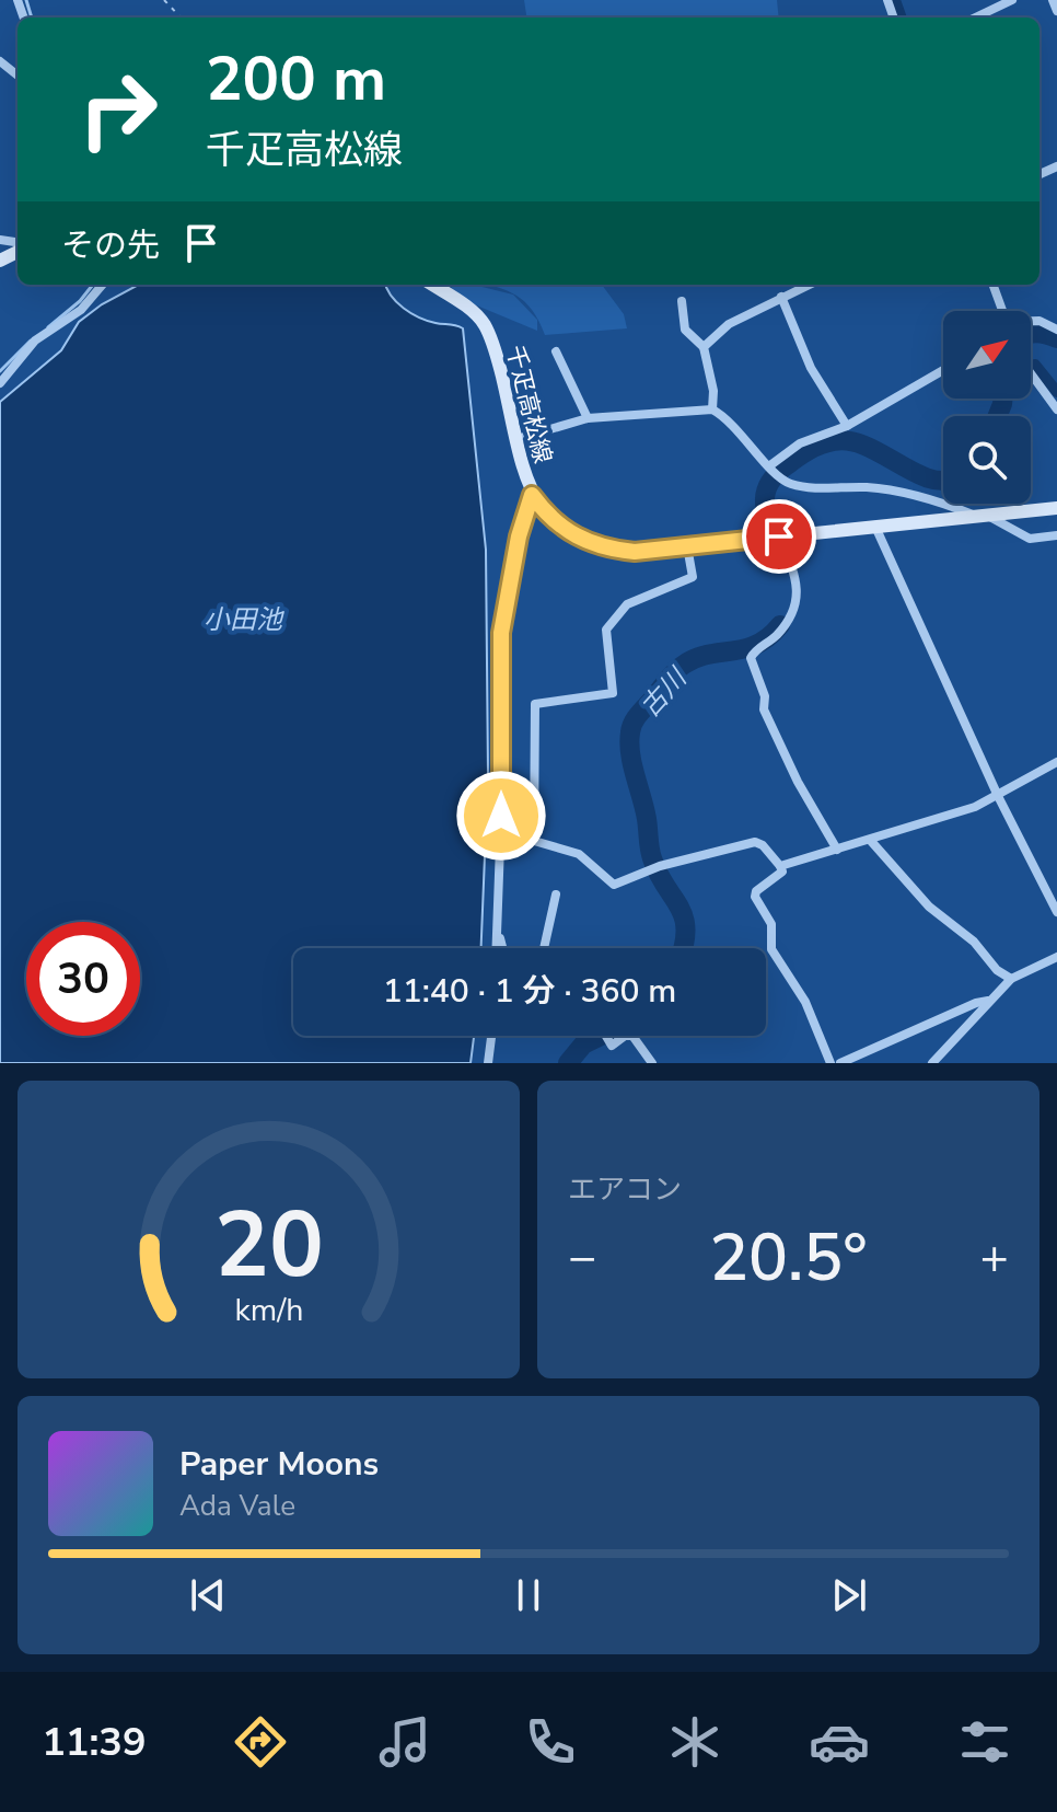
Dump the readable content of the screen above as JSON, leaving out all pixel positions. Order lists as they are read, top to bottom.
{
  "streets": {
    "main road": ["千疋高松線"]
  },
  "water": ["小田池", "古川"],
  "north": "top right",
  "page": {
    "turn": ["200 m", "千疋高松線"],
    "then": "その先",
    "limit": "30",
    "trip": "11:40 · 1 分 · 360 m",
    "tile": "エアコン",
    "heat": ["−", "20.5°", "+"],
    "song": ["Paper Moons", "Ada Vale"],
    "tabs": "11:39",
    "gauge": ["20", "km/h"]
  }
}
